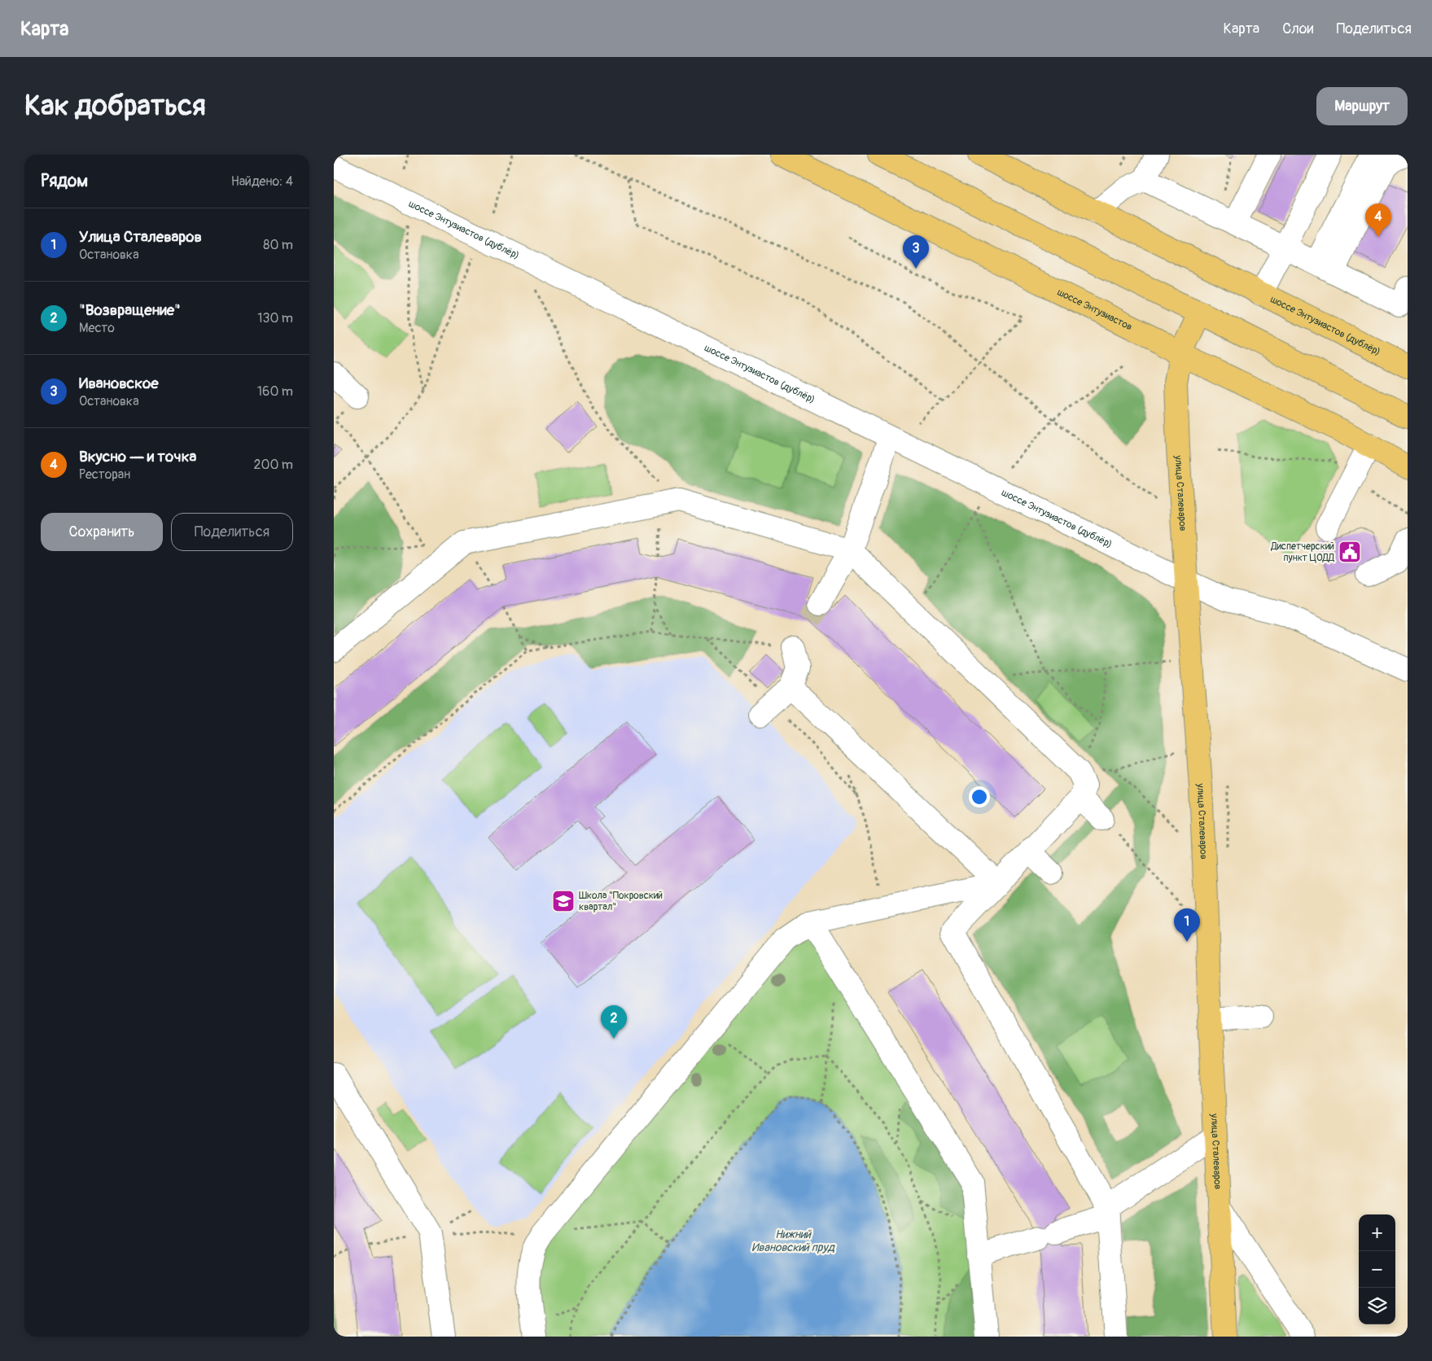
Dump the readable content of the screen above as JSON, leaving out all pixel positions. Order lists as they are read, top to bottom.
{
  "streets": {
    "main road": ["шоссе Энтузиастов (дублёр)", "шоссе Энтузиастов", "улица Сталеваров"]
  },
  "crossings": [
    ["шоссе Энтузиастов (дублёр)", "улица Сталеваров"],
    ["шоссе Энтузиастов", "улица Сталеваров"]
  ],
  "water": ["Нижний Ивановский пруд"],
  "places": {
    "public building": ["Диспетчерский пункт ЦОДД"],
    "school or university": ["Школа \"Покровский квартал\""]
  },
  "page": {
    "header": "Карта",
    "nav": ["Карта", "Слои", "Поделиться"],
    "buttons": [
      "Маршрут",
      ["Сохранить", "Поделиться"]
    ],
    "title": "Как добраться",
    "heading": ["Рядом", "Найдено: 4"],
    "pins": [
      "4",
      "3",
      "1",
      "2"
    ],
    "list": [
      {
        "mark": "1",
        "name": "Улица Сталеваров",
        "note": "Остановка",
        "value": "80 m"
      },
      {
        "mark": "2",
        "name": "\"Возвращение\"",
        "note": "Место",
        "value": "130 m"
      },
      {
        "mark": "3",
        "name": "Ивановское",
        "note": "Остановка",
        "value": "160 m"
      },
      {
        "mark": "4",
        "name": "Вкусно — и точка",
        "note": "Ресторан",
        "value": "200 m"
      }
    ],
    "map_buttons": ["+", "−"]
  }
}
